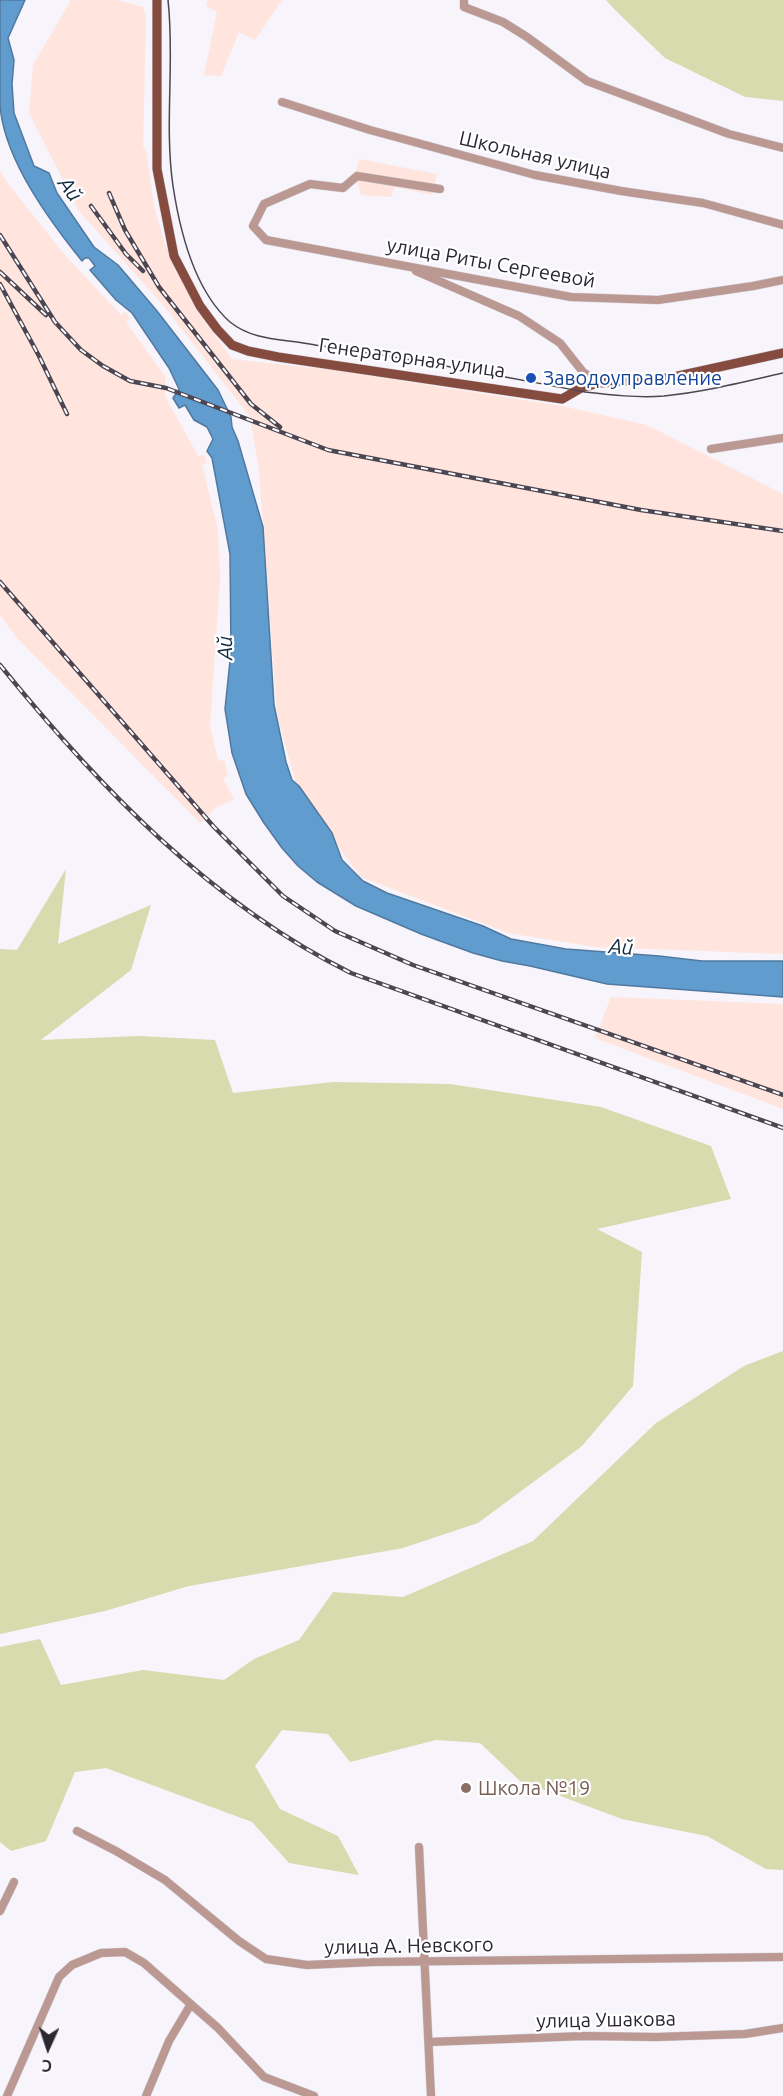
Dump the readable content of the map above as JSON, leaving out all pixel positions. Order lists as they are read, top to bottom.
{
  "streets": {
    "main road": ["Генераторная улица"],
    "street": [
      "Школьная улица",
      "улица Риты Сергеевой",
      "улица А. Невского",
      "улица Ушакова"
    ]
  },
  "water": ["Ай"],
  "places": ["Заводоуправление", "Школа №19"],
  "north": "bottom"
}
